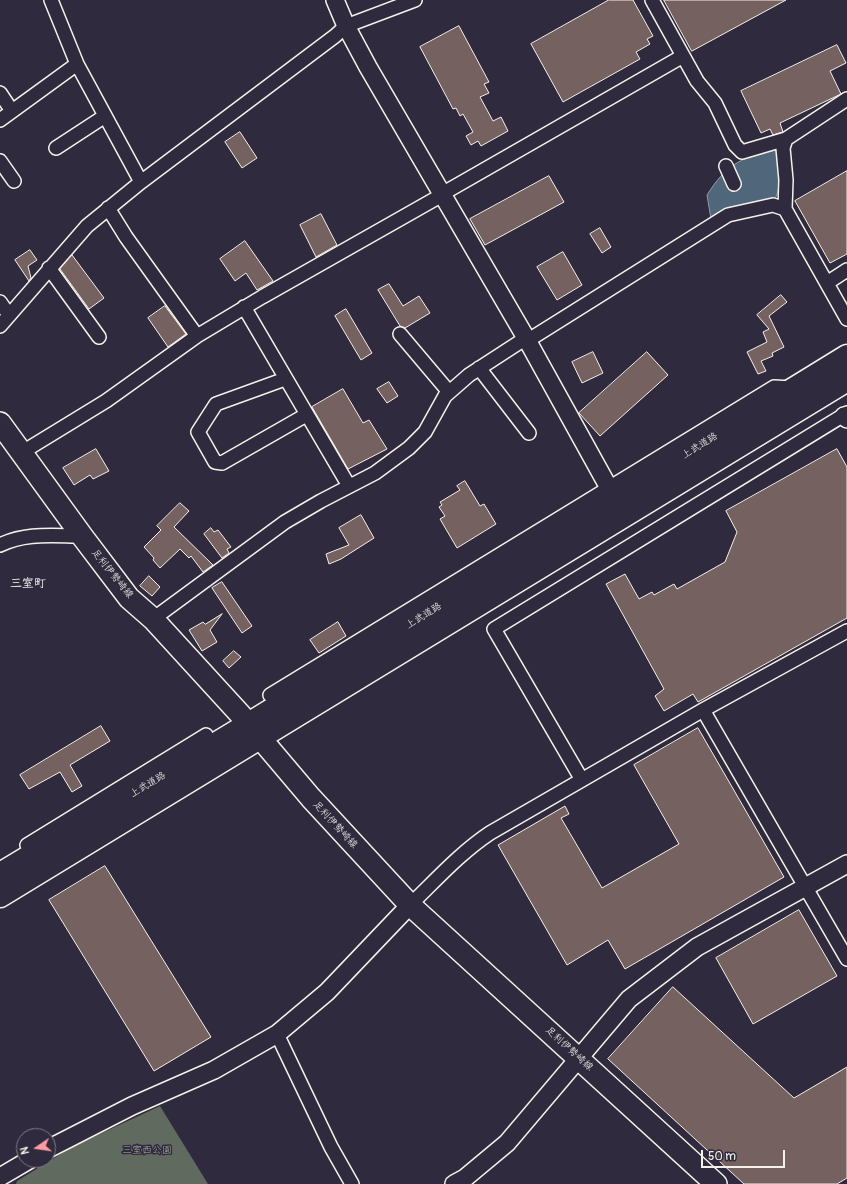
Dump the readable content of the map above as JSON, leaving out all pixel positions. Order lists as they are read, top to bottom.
{
  "streets": {
    "highway": ["上武道路"],
    "main road": ["足利伊勢崎線"]
  },
  "crossings": [
    ["上武道路", "足利伊勢崎線"]
  ],
  "districts": ["三室町"],
  "parks": ["三室西公園"],
  "scale_bar": "50 m",
  "north": "left"
}
